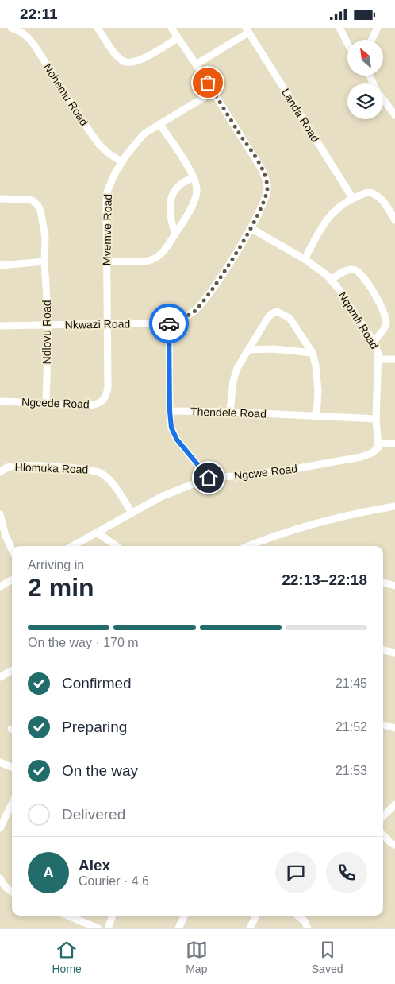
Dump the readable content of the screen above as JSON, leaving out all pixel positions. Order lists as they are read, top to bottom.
{
  "streets": {
    "street": [
      "Nohemu Road",
      "Landa Road",
      "Mvemve Road",
      "Nqomfi Road",
      "Nkwazi Road",
      "Ndlovu Road",
      "Ngcede Road",
      "Thendele Road",
      "Hlomuka Road",
      "Ngcwe Road"
    ]
  },
  "crossings": [
    ["Nohemu Road", "Mvemve Road"],
    ["Landa Road", "Nkwazi Road"],
    ["Mvemve Road", "Nkwazi Road"],
    ["Mvemve Road", "Ngcede Road"],
    ["Nqomfi Road", "Nkwazi Road"],
    ["Nqomfi Road", "Thendele Road"],
    ["Nqomfi Road", "Ngcwe Road"],
    ["Nkwazi Road", "Ndlovu Road"],
    ["Nkwazi Road", "Ngcede Road"],
    ["Ndlovu Road", "Ngcede Road"],
    ["Hlomuka Road", "Ngcwe Road"]
  ],
  "north": "top left",
  "page": {
    "status": "22:11",
    "heading": ["2 min", "Arriving in", "22:13–22:18"],
    "panel": ["Alex", "Courier · 4.6"],
    "bar": "On the way · 170 m",
    "list": [
      ["Confirmed", "21:45"],
      ["Preparing", "21:52"],
      ["On the way", "21:53"],
      "Delivered"
    ],
    "round": "A",
    "tabs": ["Home", "Map", "Saved"]
  }
}
